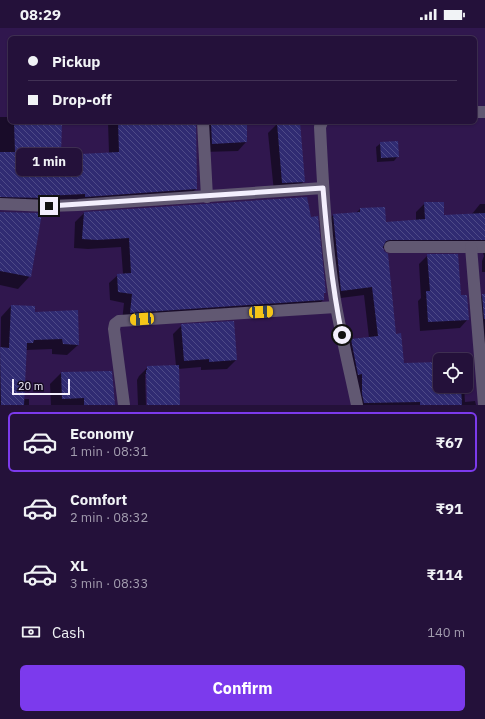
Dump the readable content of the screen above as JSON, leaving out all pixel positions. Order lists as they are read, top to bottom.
{
  "scale_bar": "20 m",
  "page": {
    "status": "08:29",
    "banner": ["Pickup", "Drop-off"],
    "bubble": "1 min",
    "scale": "20 m",
    "list": [
      {
        "name": "Economy",
        "note": "1 min · 08:31",
        "value": "₹67"
      },
      {
        "name": "Comfort",
        "note": "2 min · 08:32",
        "value": "₹91"
      },
      {
        "name": "XL",
        "note": "3 min · 08:33",
        "value": "₹114"
      }
    ],
    "pay": ["Cash", "140 m"],
    "buttons": "Confirm"
  }
}
